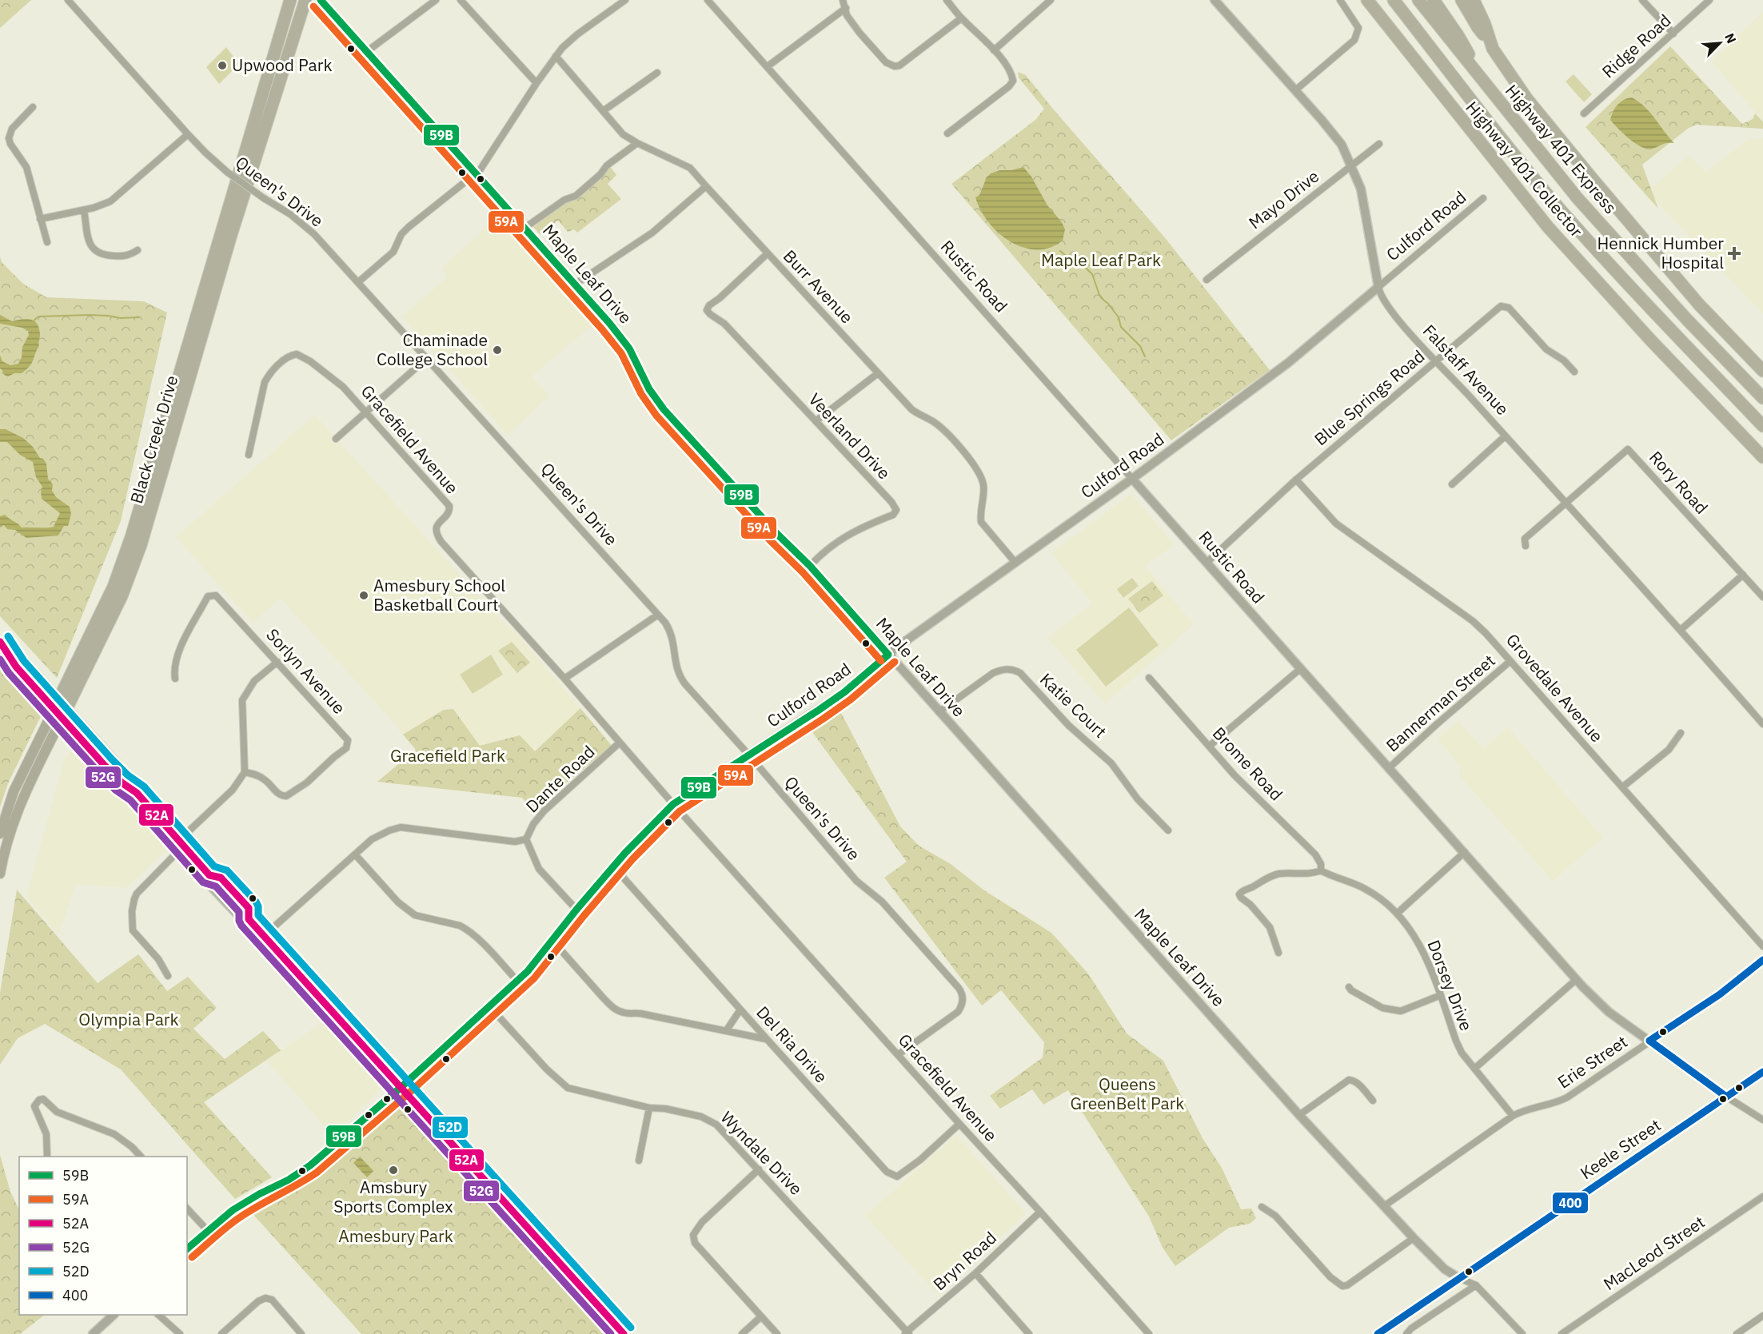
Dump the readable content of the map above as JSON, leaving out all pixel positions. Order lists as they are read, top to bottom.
{
  "streets": {
    "highway": ["Highway 401 Express", "Highway 401 Collector", "Black Creek Drive"],
    "main road": ["Keele Street"],
    "street": [
      "Ridge Road",
      "Queen's Drive",
      "Mayo Drive",
      "Culford Road",
      "Maple Leaf Drive",
      "Rustic Road",
      "Burr Avenue",
      "Falstaff Avenue",
      "Blue Springs Road",
      "Veerland Drive",
      "Gracefield Avenue",
      "Rory Road",
      "Sorlyn Avenue",
      "Grovedale Avenue",
      "Bannerman Street",
      "Katie Court",
      "Brome Road",
      "Dante Road",
      "Dorsey Drive",
      "Del Ria Drive",
      "Erie Street",
      "Wyndale Drive",
      "MacLeod Street",
      "Bryn Road"
    ]
  },
  "crossings": [
    ["Queen's Drive", "Culford Road"],
    ["Queen's Drive", "Gracefield Avenue"],
    ["Mayo Drive", "Falstaff Avenue"],
    ["Culford Road", "Maple Leaf Drive"],
    ["Culford Road", "Rustic Road"],
    ["Culford Road", "Burr Avenue"],
    ["Culford Road", "Falstaff Avenue"],
    ["Culford Road", "Gracefield Avenue"],
    ["Culford Road", "Dante Road"],
    ["Culford Road", "Del Ria Drive"],
    ["Culford Road", "Wyndale Drive"],
    ["Maple Leaf Drive", "Veerland Drive"],
    ["Maple Leaf Drive", "Katie Court"],
    ["Maple Leaf Drive", "Erie Street"],
    ["Maple Leaf Drive", "Keele Street"],
    ["Rustic Road", "Blue Springs Road"],
    ["Rustic Road", "Bannerman Street"],
    ["Rustic Road", "Erie Street"],
    ["Rustic Road", "Keele Street"],
    ["Burr Avenue", "Veerland Drive"],
    ["Falstaff Avenue", "Blue Springs Road"],
    ["Falstaff Avenue", "Rory Road"],
    ["Blue Springs Road", "Grovedale Avenue"],
    ["Gracefield Avenue", "Dante Road"],
    ["Gracefield Avenue", "Del Ria Drive"],
    ["Gracefield Avenue", "Bryn Road"],
    ["Grovedale Avenue", "Bannerman Street"],
    ["Brome Road", "Dorsey Drive"],
    ["Dorsey Drive", "Erie Street"],
    ["Wyndale Drive", "Bryn Road"]
  ],
  "parks": [
    "Maple Leaf Park",
    "Gracefield Park",
    "Olympia Park",
    "Queens GreenBelt Park",
    "Amesbury Park"
  ],
  "places": {
    "other": [
      "Upwood Park",
      "Chaminade College School",
      "Amesbury School Basketball Court",
      "Amsbury Sports Complex"
    ],
    "health": ["Hennick Humber Hospital"]
  },
  "lines": [
    "transit line 59B",
    "transit line 59A",
    "transit line 52D",
    "transit line 52A",
    "transit line 52G",
    "transit line 400"
  ],
  "legend": [
    "59B",
    "59A",
    "52A",
    "52G",
    "52D",
    "400"
  ],
  "north": "top right"
}
